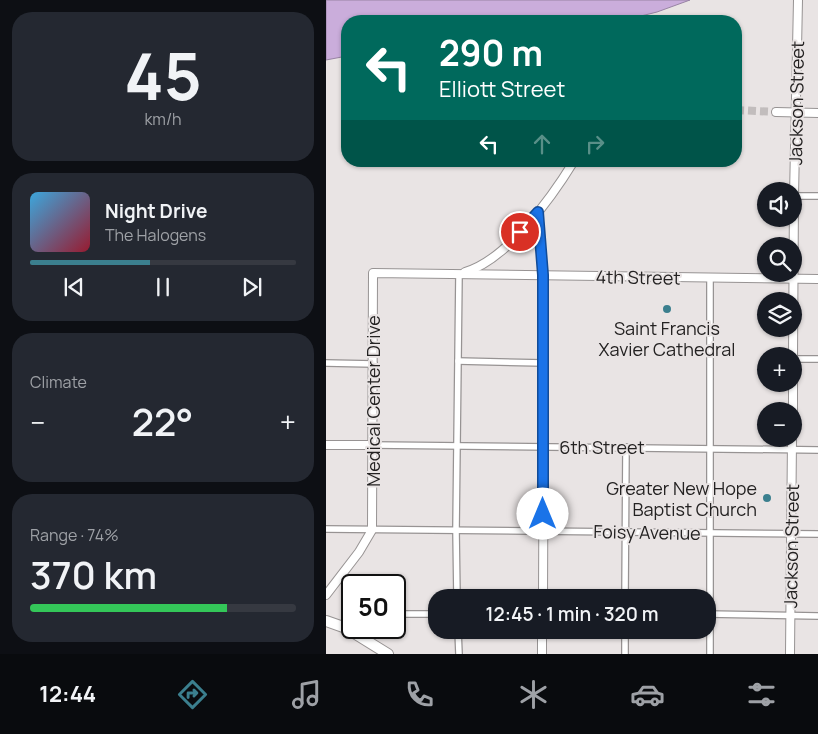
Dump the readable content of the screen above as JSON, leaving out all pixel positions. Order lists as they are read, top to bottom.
{
  "streets": {
    "main road": [
      "Jackson Street",
      "4th Street",
      "Medical Center Drive",
      "6th Street"
    ],
    "street": ["Foisy Avenue"]
  },
  "crossings": [
    ["Jackson Street", "6th Street"],
    ["Jackson Street", "Foisy Avenue"],
    ["4th Street", "Medical Center Drive"],
    ["Medical Center Drive", "6th Street"],
    ["Medical Center Drive", "Foisy Avenue"]
  ],
  "places": ["Saint Francis Xavier Cathedral", "Greater New Hope Baptist Church"],
  "page": {
    "tile": [
      ["45", "km/h"],
      "Climate",
      ["Range · 74%", "370 km"]
    ],
    "turn": ["290 m", "Elliott Street"],
    "map_buttons": ["+", "−"],
    "song": ["Night Drive", "The Halogens"],
    "heat": ["−", "22°", "+"],
    "limit": "50",
    "trip": "12:45 · 1 min · 320 m",
    "tabs": "12:44"
  }
}
